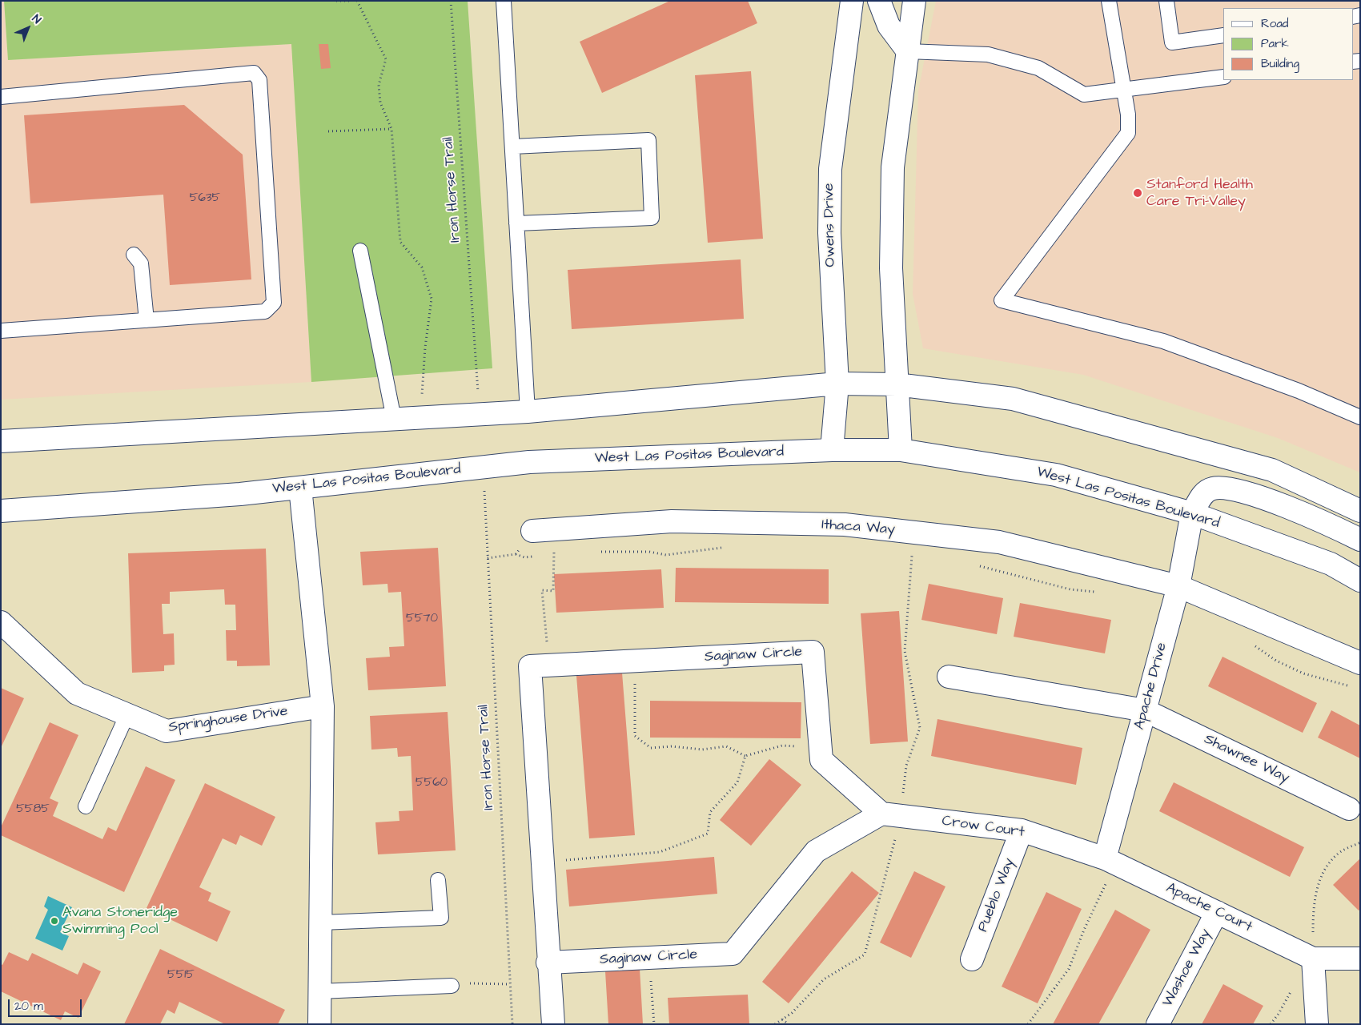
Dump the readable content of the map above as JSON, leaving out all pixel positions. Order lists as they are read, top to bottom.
{
  "streets": {
    "street": [
      "Owens Drive",
      "West Las Positas Boulevard",
      "Ithaca Way",
      "Saginaw Circle",
      "Apache Drive",
      "Springhouse Drive",
      "Shawnee Way",
      "Crow Court",
      "Pueblo Way",
      "Apache Court",
      "Washoe Way"
    ],
    "path": ["Iron Horse Trail"]
  },
  "crossings": [
    ["Owens Drive", "West Las Positas Boulevard"],
    ["West Las Positas Boulevard", "Apache Drive"],
    ["Ithaca Way", "Apache Drive"],
    ["Saginaw Circle", "Crow Court"],
    ["Apache Drive", "Shawnee Way"],
    ["Apache Drive", "Crow Court"],
    ["Apache Drive", "Apache Court"],
    ["Crow Court", "Pueblo Way"],
    ["Crow Court", "Apache Court"],
    ["Apache Court", "Washoe Way"]
  ],
  "places": ["Stanford Health Care Tri-Valley", "Avana Stoneridge Swimming Pool"],
  "house_numbers": [
    "5635",
    "5570",
    "5560",
    "5585",
    "5515"
  ],
  "legend": ["Road", "Park", "Building"],
  "scale_bar": "20 m",
  "north": "top right"
}
